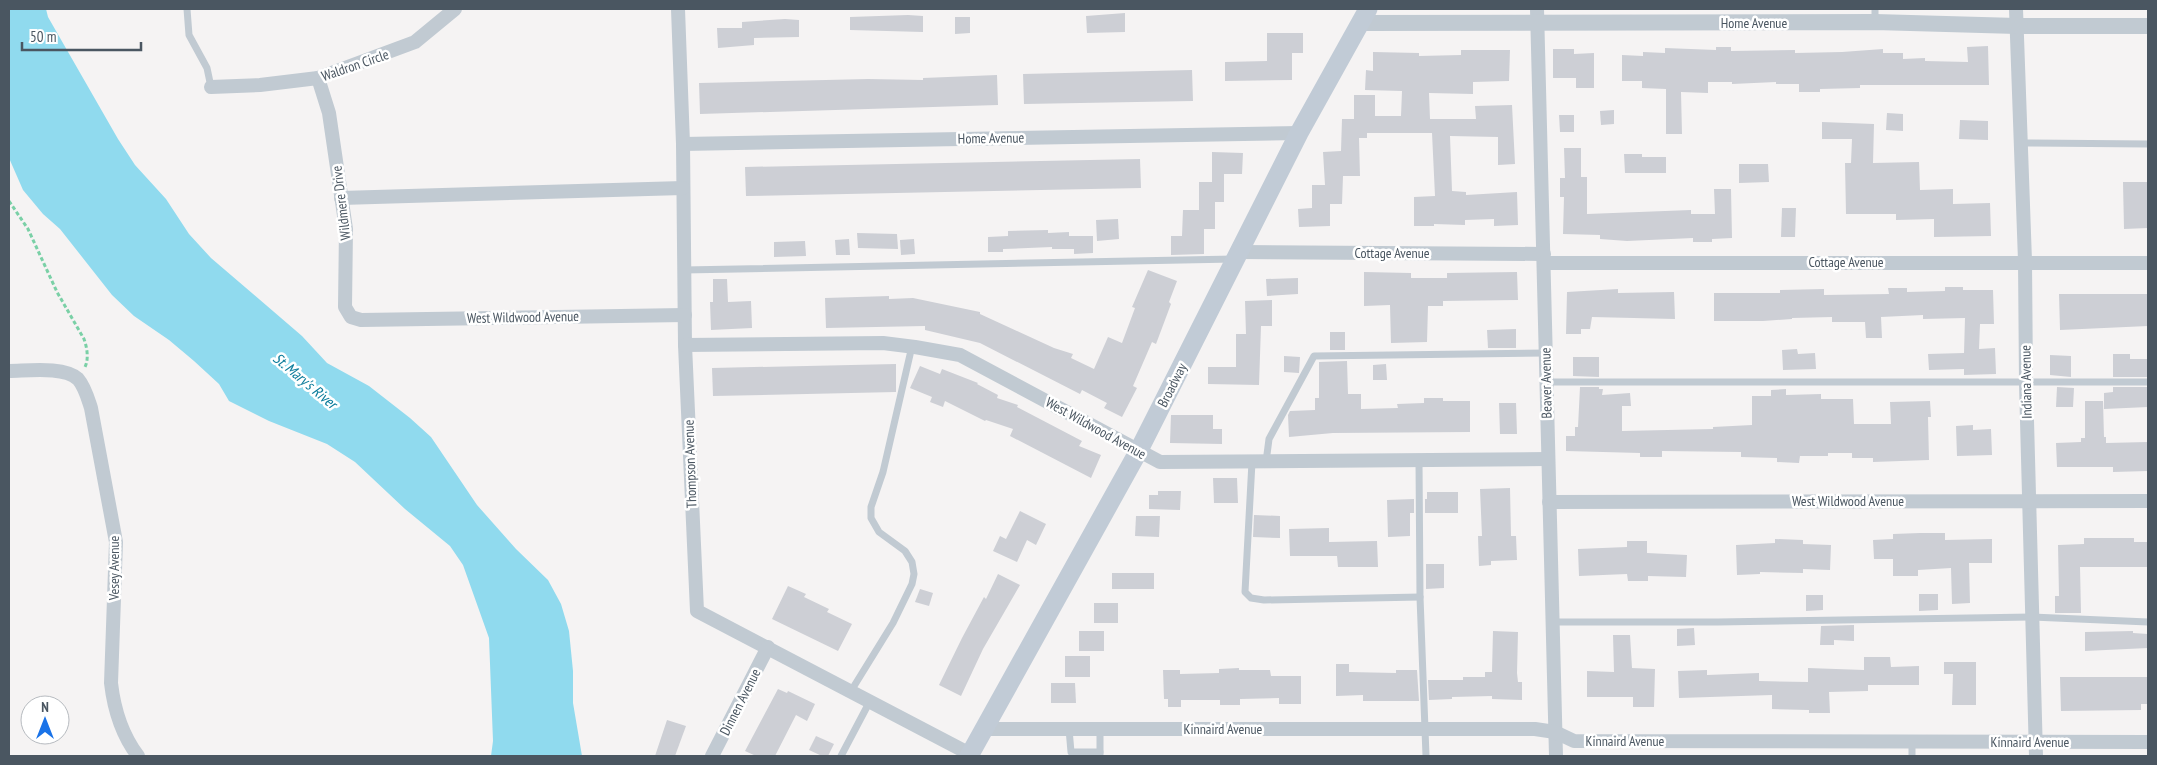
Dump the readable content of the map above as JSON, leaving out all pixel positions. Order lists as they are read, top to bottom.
{
  "streets": {
    "main road": ["Broadway"],
    "street": [
      "Home Avenue",
      "Waldron Circle",
      "Wildmere Drive",
      "Cottage Avenue",
      "West Wildwood Avenue",
      "Indiana Avenue",
      "Beaver Avenue",
      "Thompson Avenue",
      "Vesey Avenue",
      "Dinnen Avenue",
      "Kinnaird Avenue"
    ]
  },
  "crossings": [
    ["Home Avenue", "Indiana Avenue"],
    ["Home Avenue", "Beaver Avenue"],
    ["Home Avenue", "Broadway"],
    ["Home Avenue", "Thompson Avenue"],
    ["Waldron Circle", "Wildmere Drive"],
    ["Wildmere Drive", "West Wildwood Avenue"],
    ["Cottage Avenue", "Indiana Avenue"],
    ["Cottage Avenue", "Beaver Avenue"],
    ["Cottage Avenue", "Broadway"],
    ["West Wildwood Avenue", "Indiana Avenue"],
    ["West Wildwood Avenue", "Beaver Avenue"],
    ["West Wildwood Avenue", "Broadway"],
    ["West Wildwood Avenue", "Thompson Avenue"],
    ["Indiana Avenue", "Kinnaird Avenue"],
    ["Beaver Avenue", "Kinnaird Avenue"],
    ["Broadway", "Thompson Avenue"],
    ["Broadway", "Kinnaird Avenue"],
    ["Thompson Avenue", "Dinnen Avenue"]
  ],
  "water": ["St. Mary's River"],
  "scale_bar": "50 m",
  "north": "top"
}
